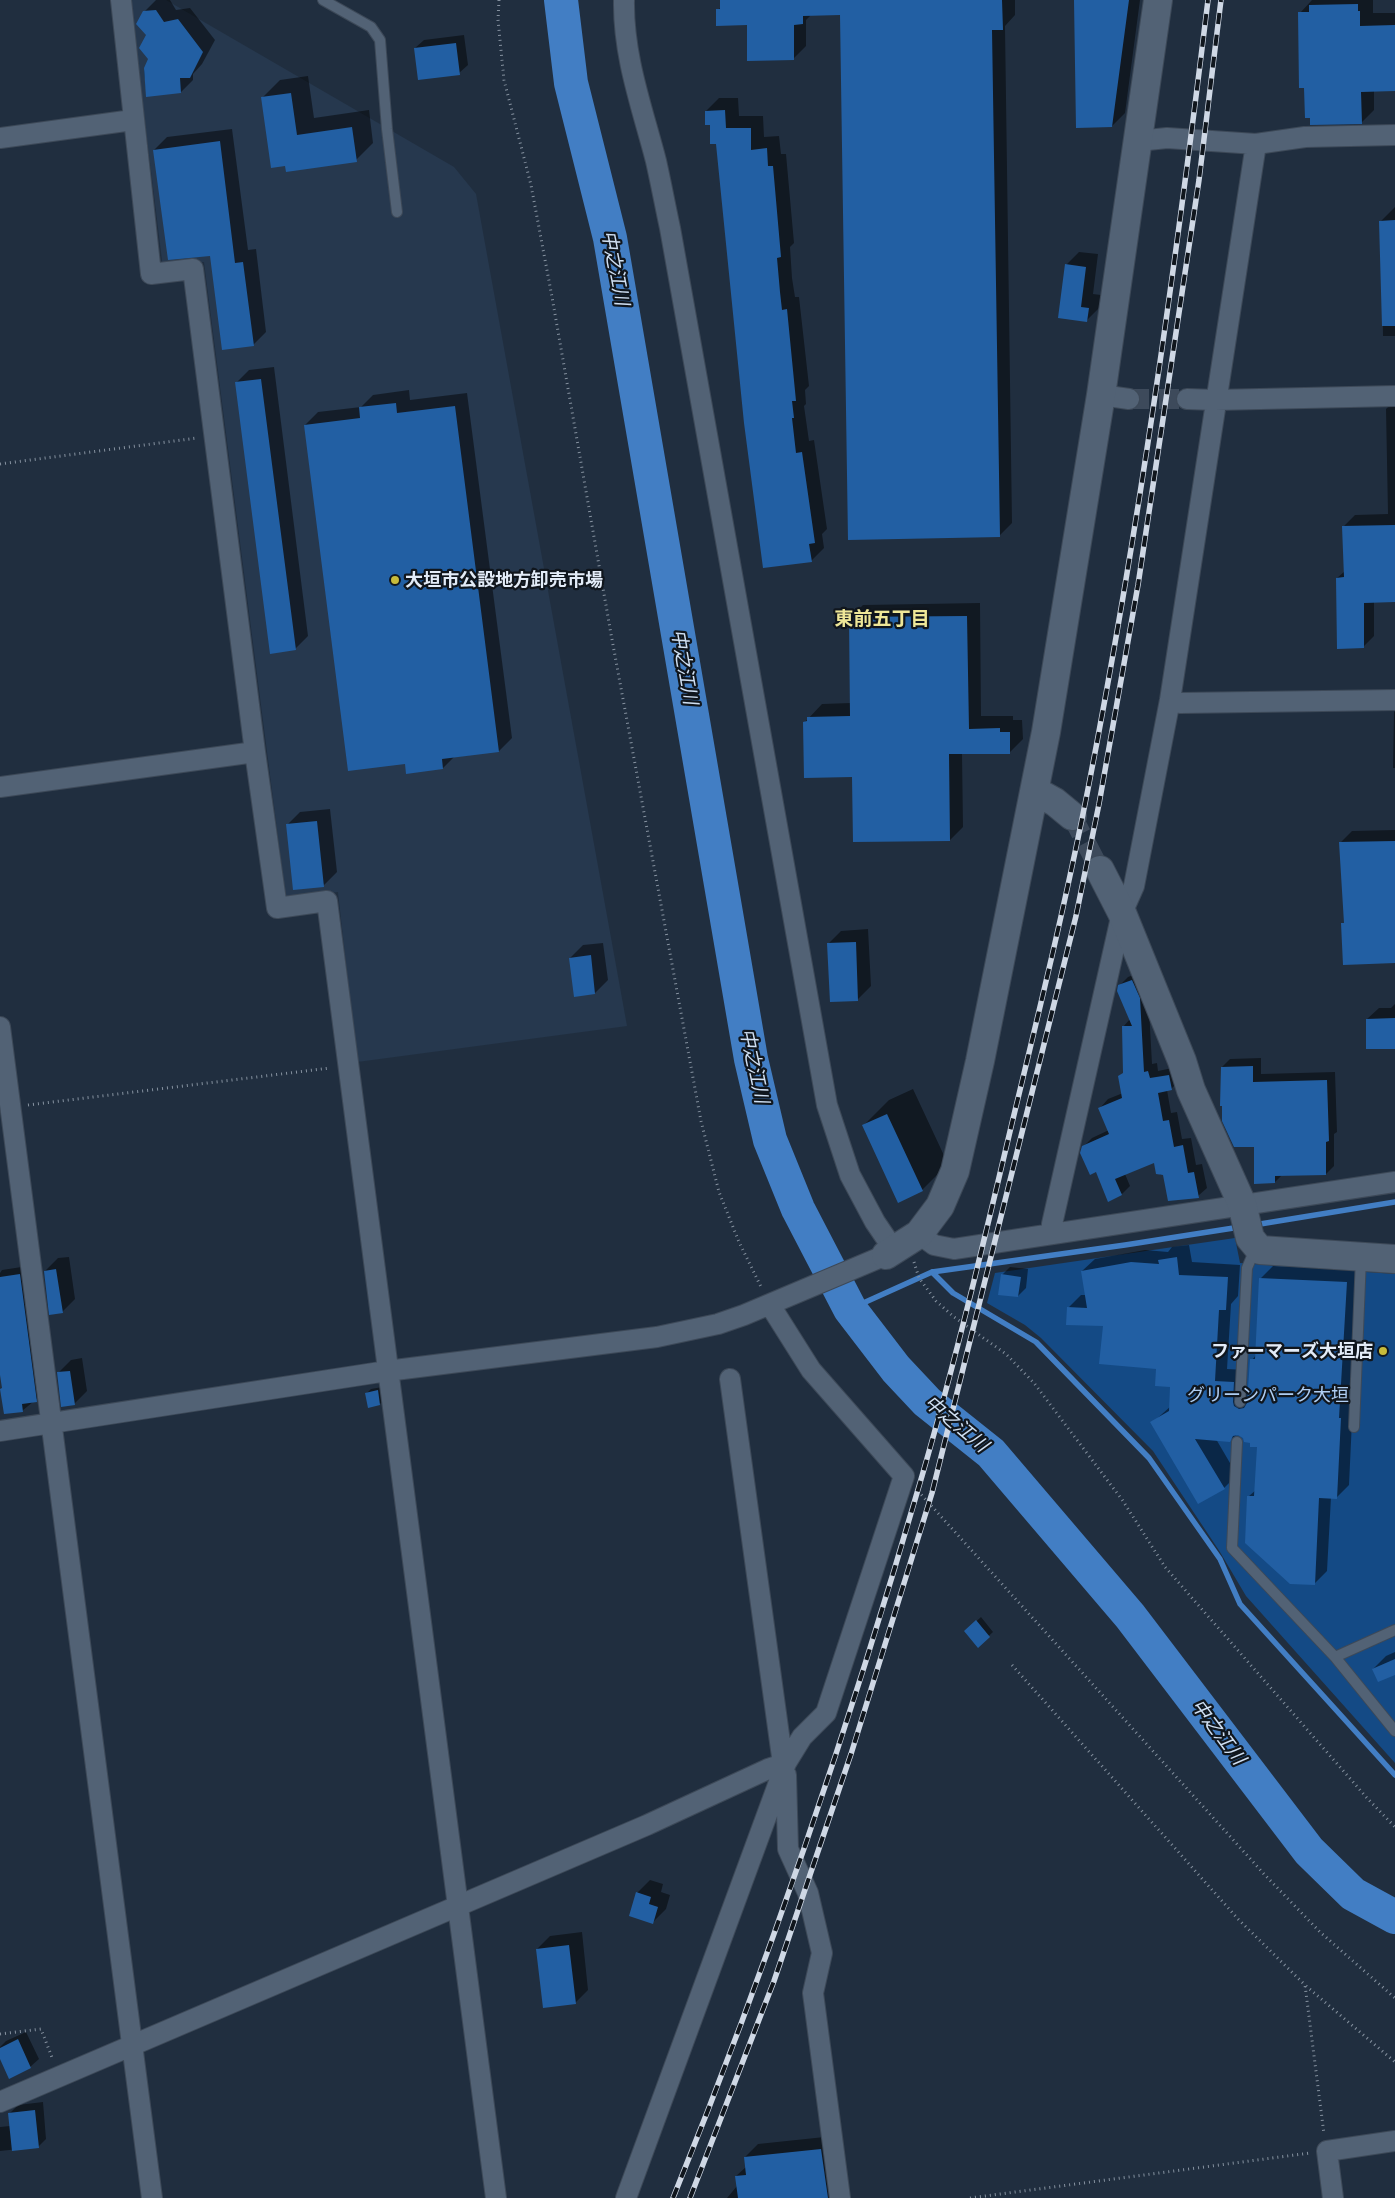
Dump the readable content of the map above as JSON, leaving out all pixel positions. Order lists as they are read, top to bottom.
{
  "districts": ["東前五丁目"],
  "water": ["中之江川"],
  "parks": ["グリーンパーク大垣"],
  "places": ["大垣市公設地方卸売市場", "ファーマーズ大垣店"]
}
